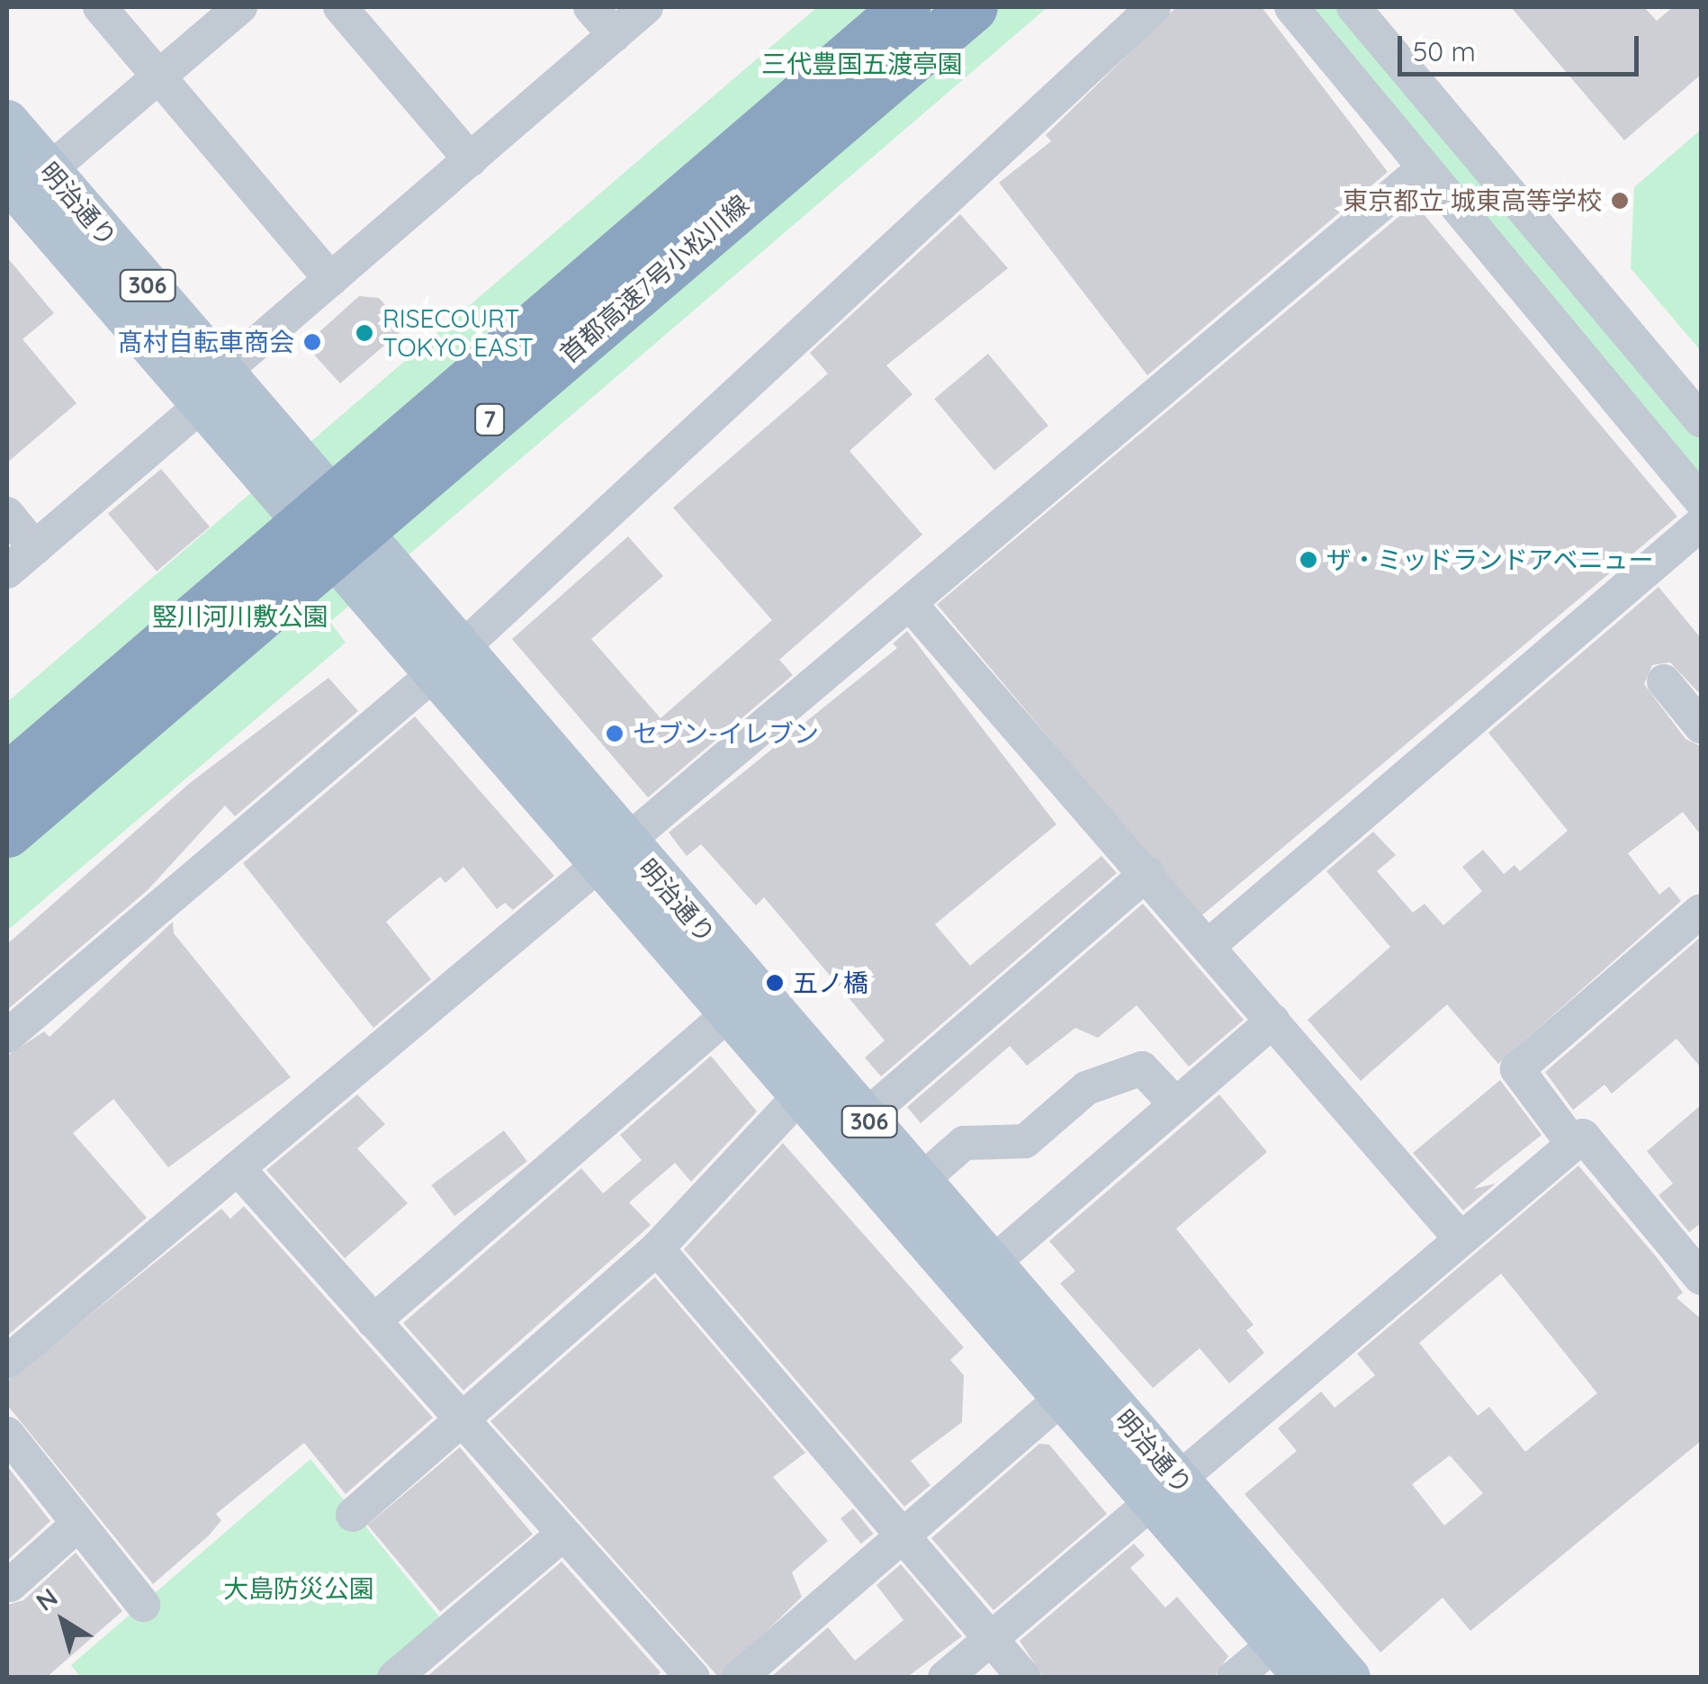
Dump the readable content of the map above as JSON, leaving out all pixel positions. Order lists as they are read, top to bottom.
{
  "streets": {
    "highway": ["首都高速7号小松川線", "7"],
    "main road": ["明治通り", "306"]
  },
  "parks": ["三代豊国五渡亭園", "竪川河川敷公園", "大島防災公園"],
  "places": [
    "東京都立 城東高等学校",
    "RISECOURT TOKYO EAST",
    "髙村自転車商会",
    "ザ・ミッドランドアベニュー",
    "セブン-イレブン",
    "五ノ橋"
  ],
  "scale_bar": "50 m",
  "north": "top left"
}
